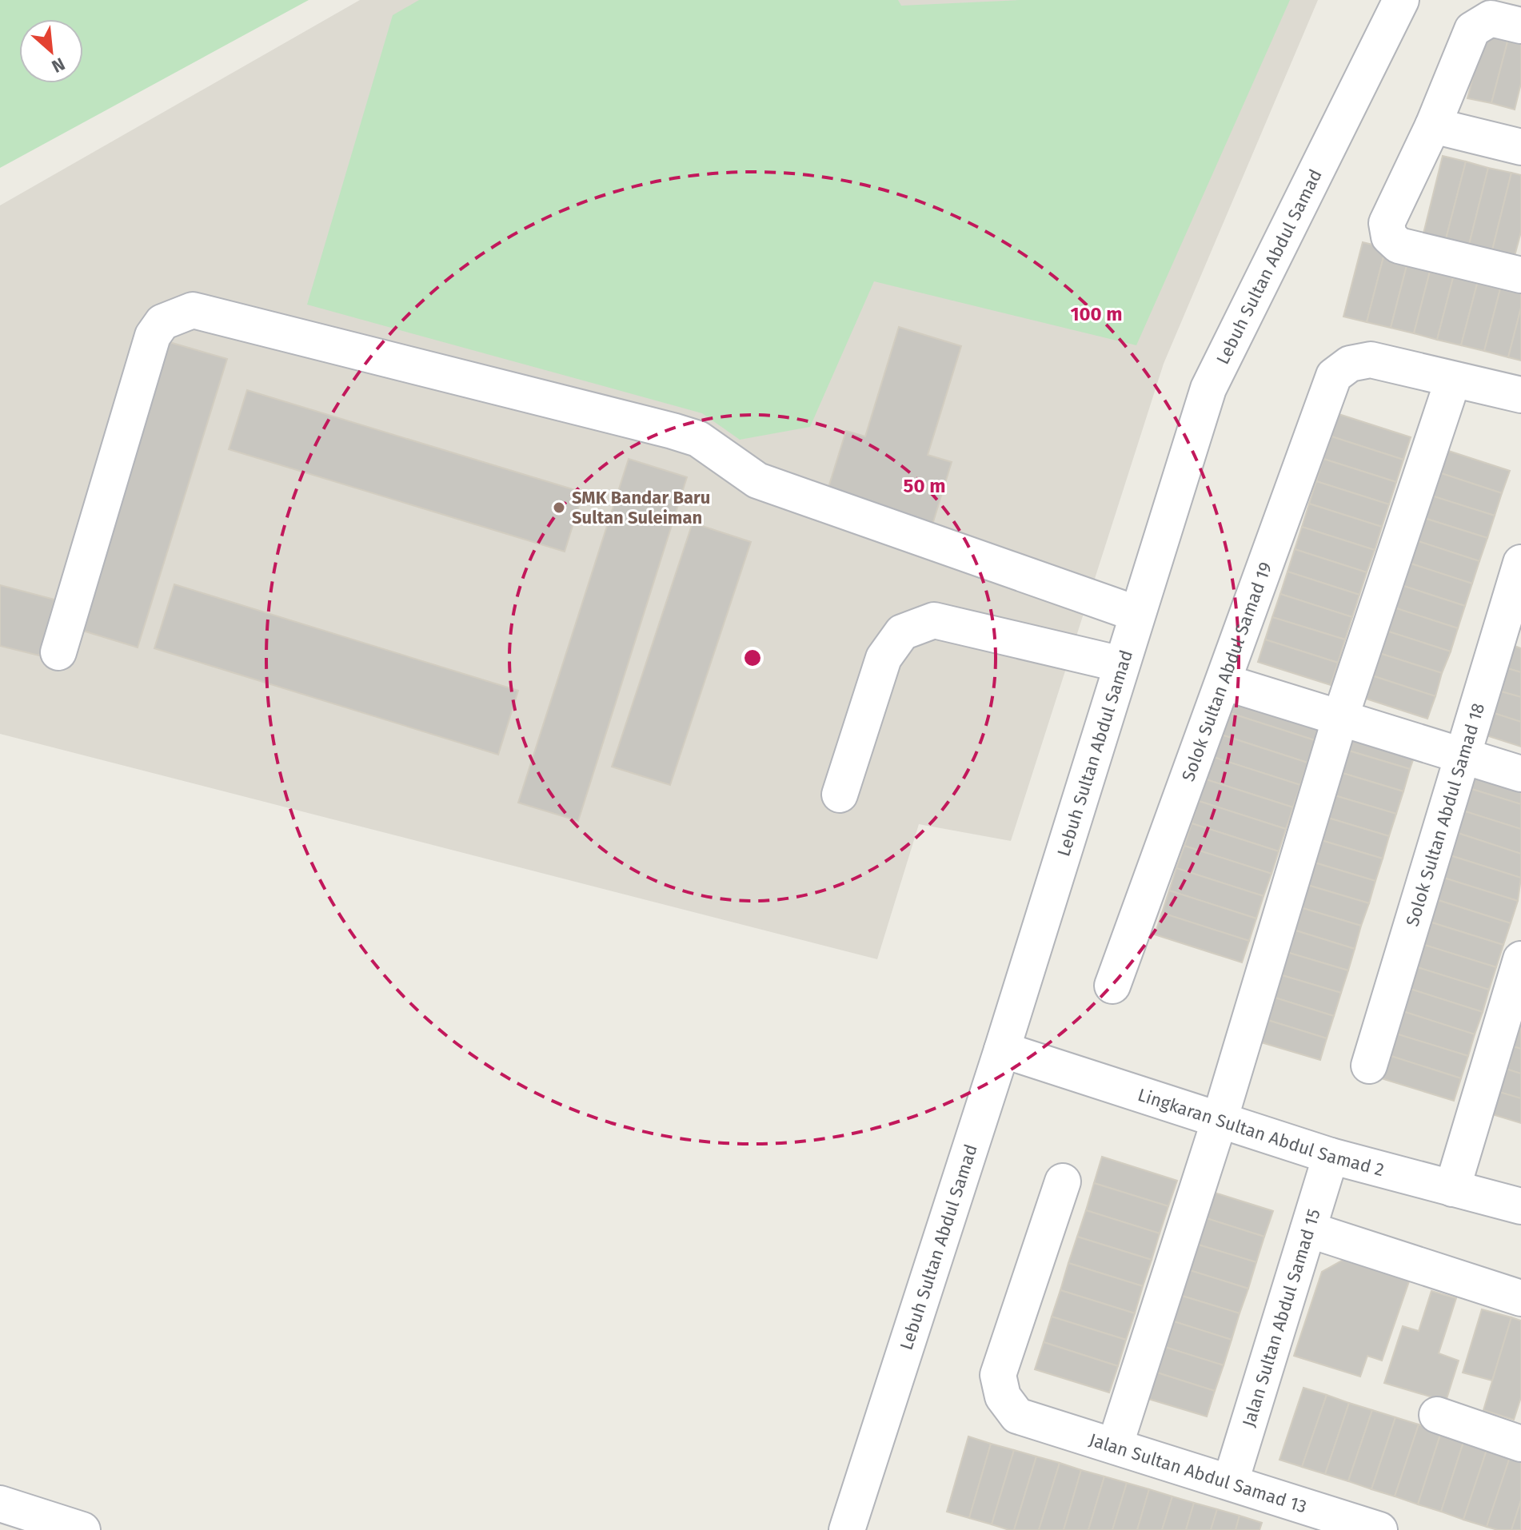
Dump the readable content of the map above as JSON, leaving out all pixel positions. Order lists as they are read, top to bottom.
{
  "streets": {
    "street": [
      "Lebuh Sultan Abdul Samad",
      "Solok Sultan Abdul Samad 19",
      "Solok Sultan Abdul Samad 18",
      "Lingkaran Sultan Abdul Samad 2",
      "Jalan Sultan Abdul Samad 15",
      "Jalan Sultan Abdul Samad 13"
    ]
  },
  "crossings": [
    ["Lebuh Sultan Abdul Samad", "Lingkaran Sultan Abdul Samad 2"],
    ["Lingkaran Sultan Abdul Samad 2", "Jalan Sultan Abdul Samad 15"],
    ["Jalan Sultan Abdul Samad 15", "Jalan Sultan Abdul Samad 13"]
  ],
  "places": ["SMK Bandar Baru Sultan Suleiman"],
  "north": "bottom right",
  "rings": ["100 m", "50 m"]
}
